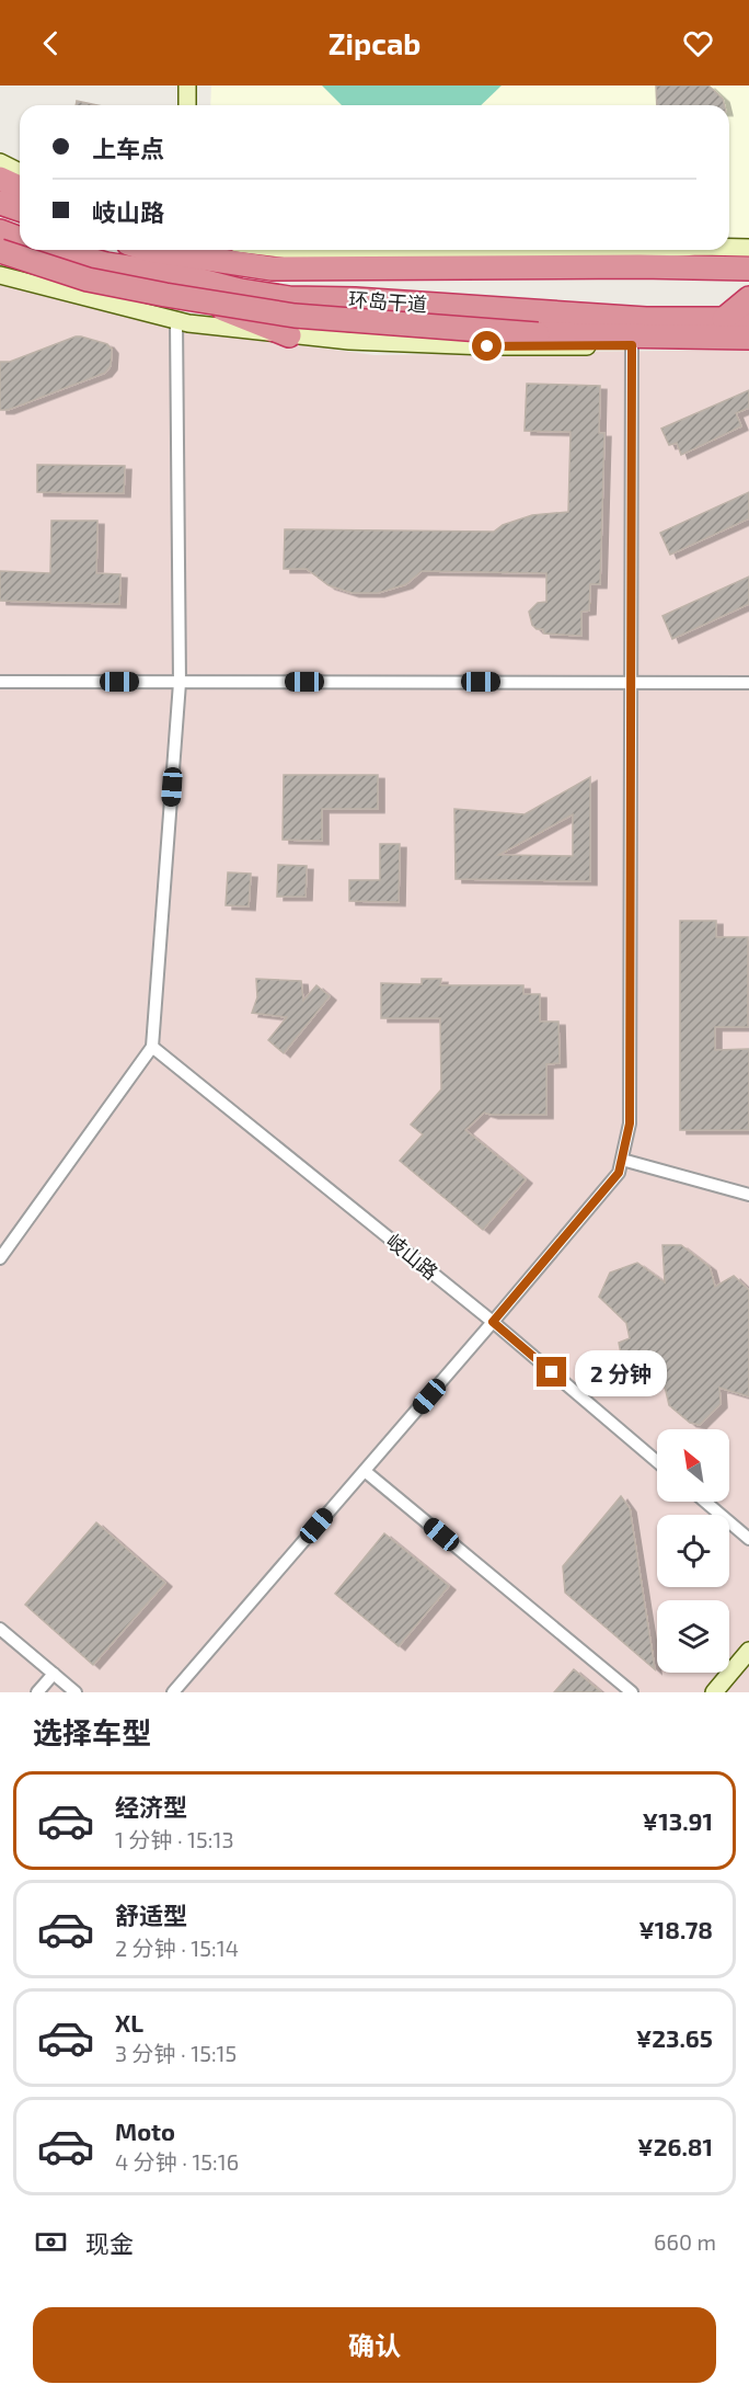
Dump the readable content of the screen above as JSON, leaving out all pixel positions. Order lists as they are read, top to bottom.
{
  "streets": {
    "highway": ["环岛干道"],
    "street": ["岐山路"]
  },
  "north": "top left",
  "page": {
    "header": "Zipcab",
    "banner": ["上车点", "岐山路"],
    "bubble": "2 分钟",
    "heading": "选择车型",
    "list": [
      {
        "name": "经济型",
        "note": "1 分钟 · 15:13",
        "value": "¥13.91"
      },
      {
        "name": "舒适型",
        "note": "2 分钟 · 15:14",
        "value": "¥18.78"
      },
      {
        "name": "XL",
        "note": "3 分钟 · 15:15",
        "value": "¥23.65"
      },
      {
        "name": "Moto",
        "note": "4 分钟 · 15:16",
        "value": "¥26.81"
      }
    ],
    "pay": ["现金", "660 m"],
    "buttons": "确认"
  }
}
